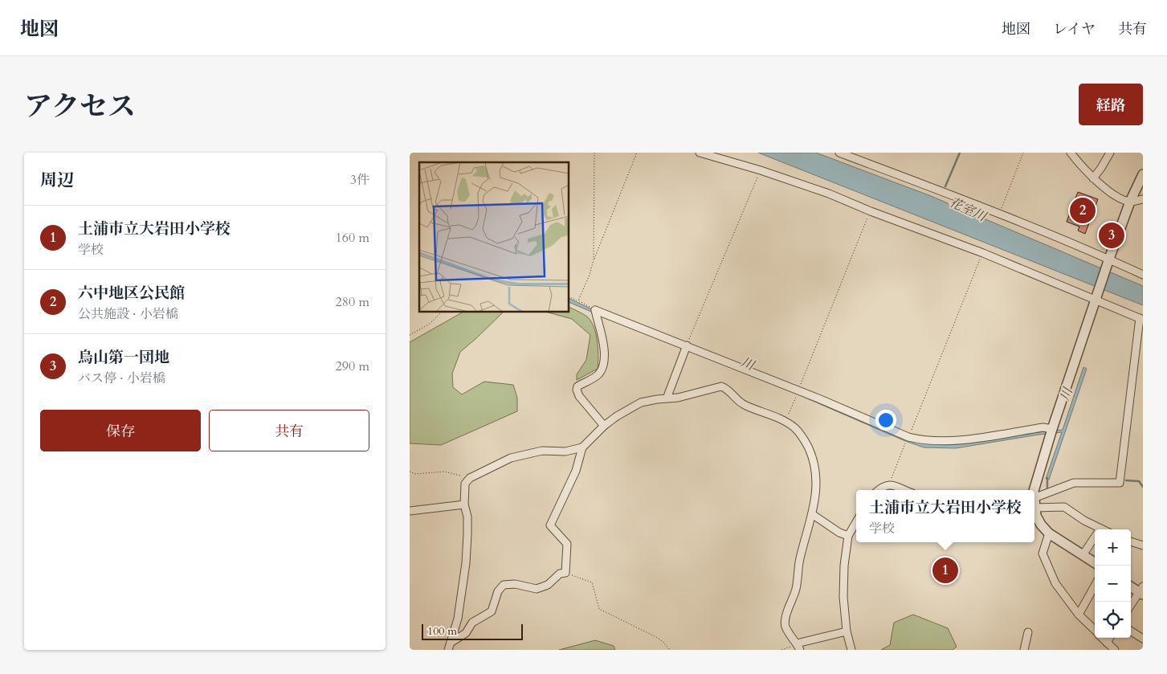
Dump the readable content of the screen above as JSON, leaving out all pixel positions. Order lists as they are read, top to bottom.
{
  "water": ["花室川", "川"],
  "scale_bar": "100 m",
  "page": {
    "header": "地図",
    "nav": ["地図", "レイヤ", "共有"],
    "title": "アクセス",
    "buttons": [
      "経路",
      ["保存", "共有"]
    ],
    "heading": ["周辺", "3件"],
    "pins": ["2", "3", "1"],
    "list": [
      {
        "mark": "1",
        "name": "土浦市立大岩田小学校",
        "note": "学校",
        "value": "160 m"
      },
      {
        "mark": "2",
        "name": "六中地区公民館",
        "note": "公共施設 · 小岩橋",
        "value": "280 m"
      },
      {
        "mark": "3",
        "name": "烏山第一団地",
        "note": "バス停 · 小岩橋",
        "value": "290 m"
      }
    ],
    "popup": ["土浦市立大岩田小学校", "学校"],
    "map_buttons": ["+", "−"],
    "scale": "100 m"
  }
}
